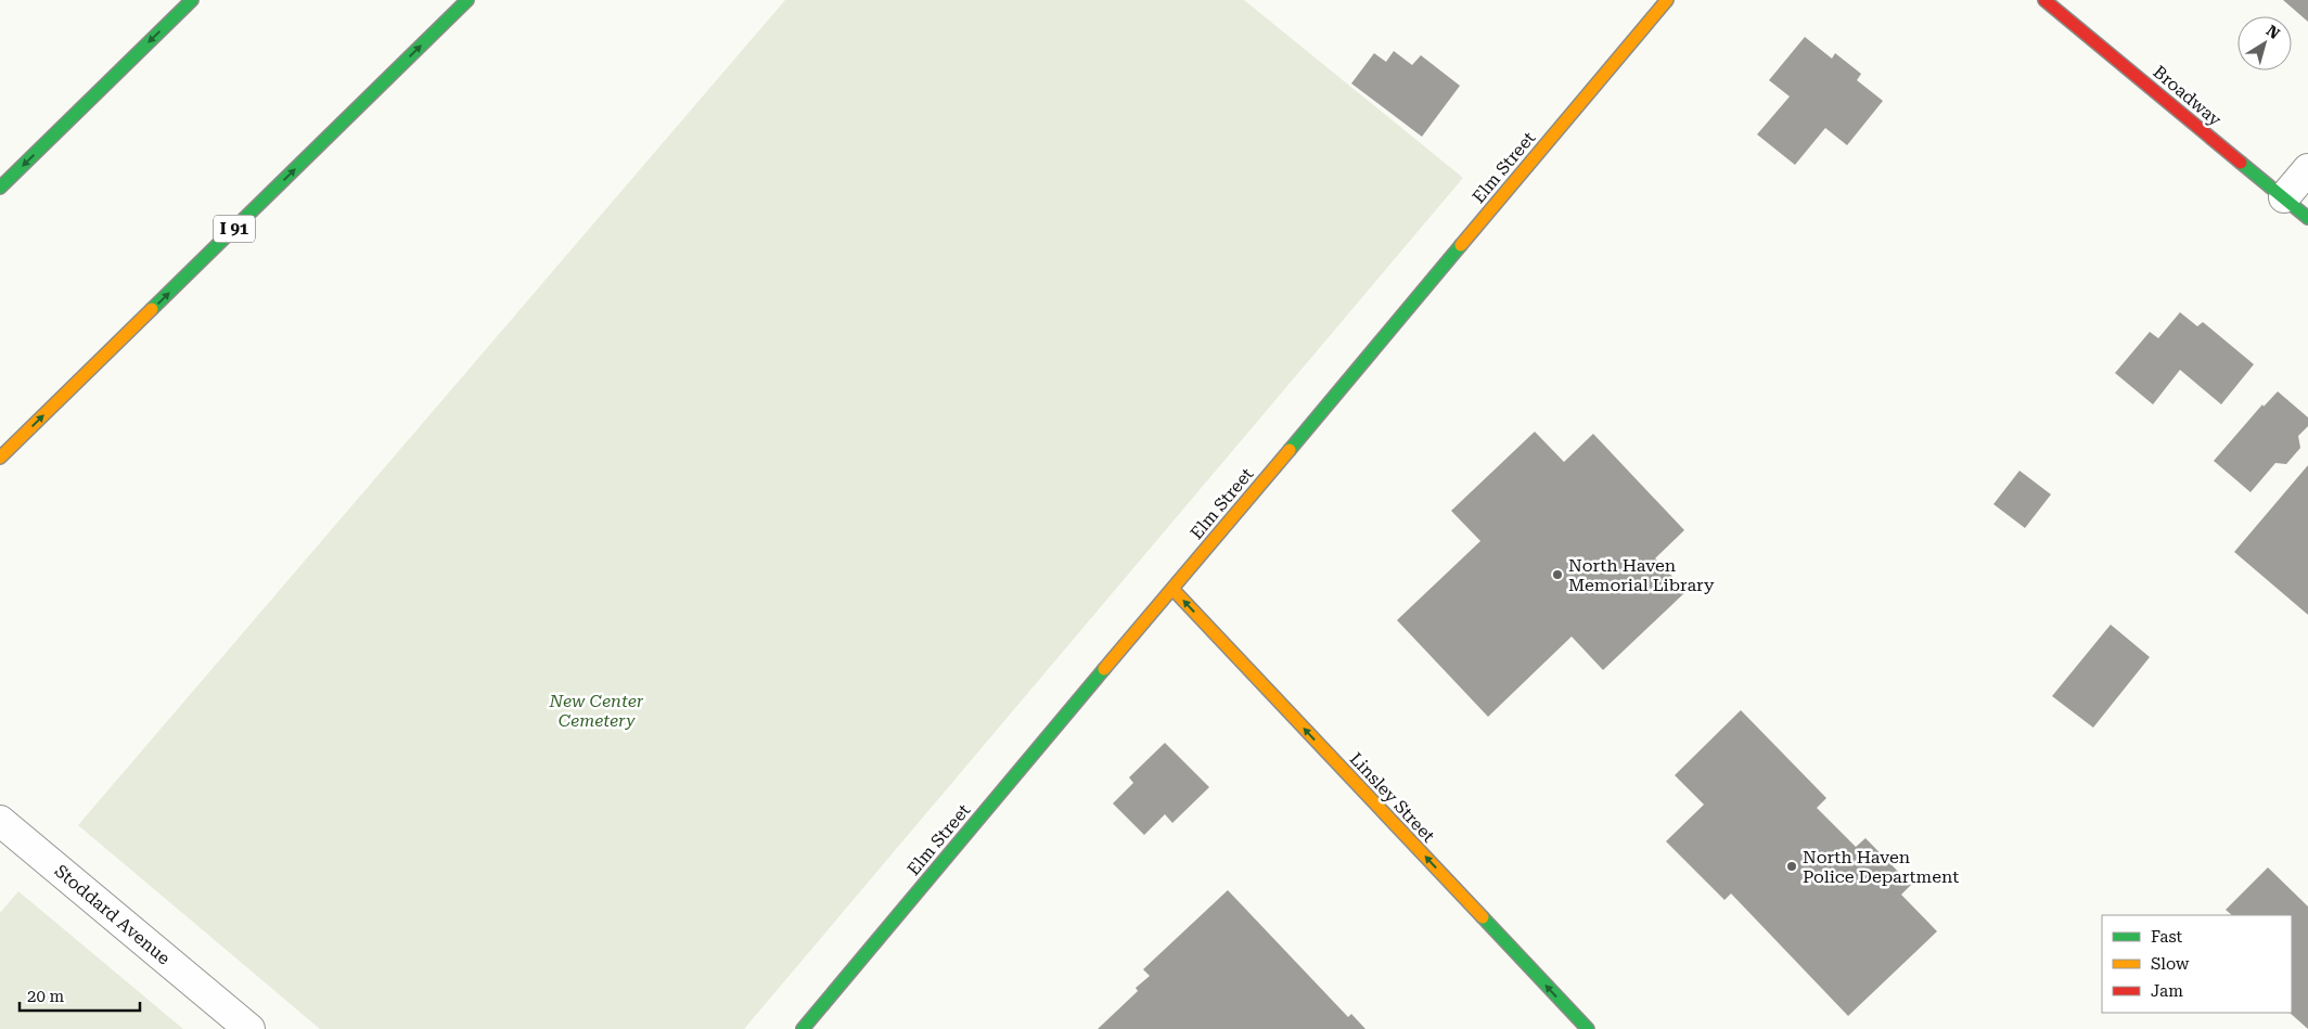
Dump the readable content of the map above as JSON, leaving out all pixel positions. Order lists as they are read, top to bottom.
{
  "streets": {
    "main road": [
      "Broadway",
      "Elm Street",
      "I 91",
      "Linsley Street"
    ],
    "street": ["Stoddard Avenue"]
  },
  "crossings": [
    ["Elm Street", "Linsley Street"]
  ],
  "one_way": ["Linsley Street"],
  "parks": ["New Center Cemetery"],
  "places": ["North Haven Memorial Library", "North Haven Police Department"],
  "legend": ["Fast", "Slow", "Jam"],
  "scale_bar": "20 m",
  "north": "top right"
}
